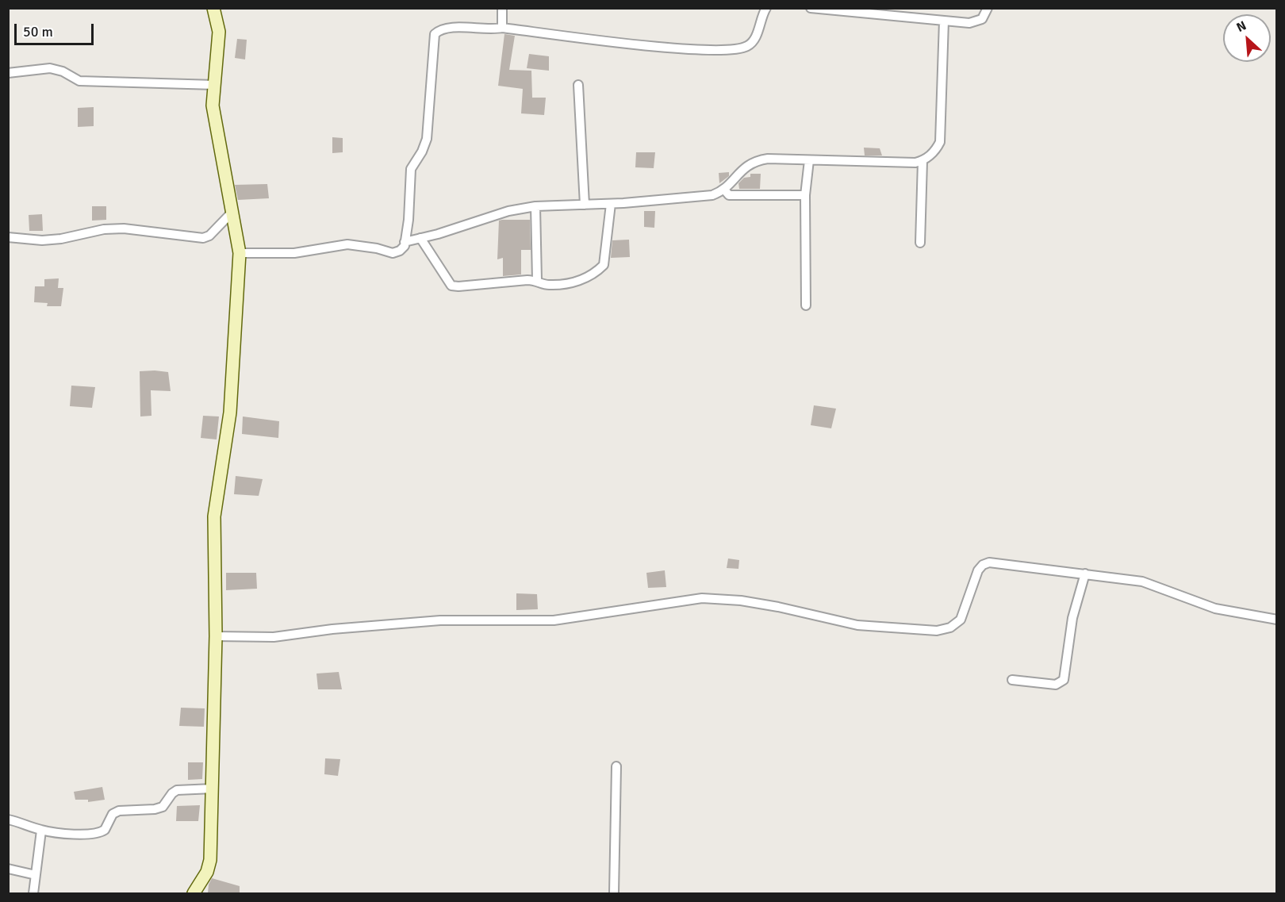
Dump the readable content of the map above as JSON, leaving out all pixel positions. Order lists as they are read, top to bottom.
{
  "scale_bar": "50 m",
  "north": "top left"
}
